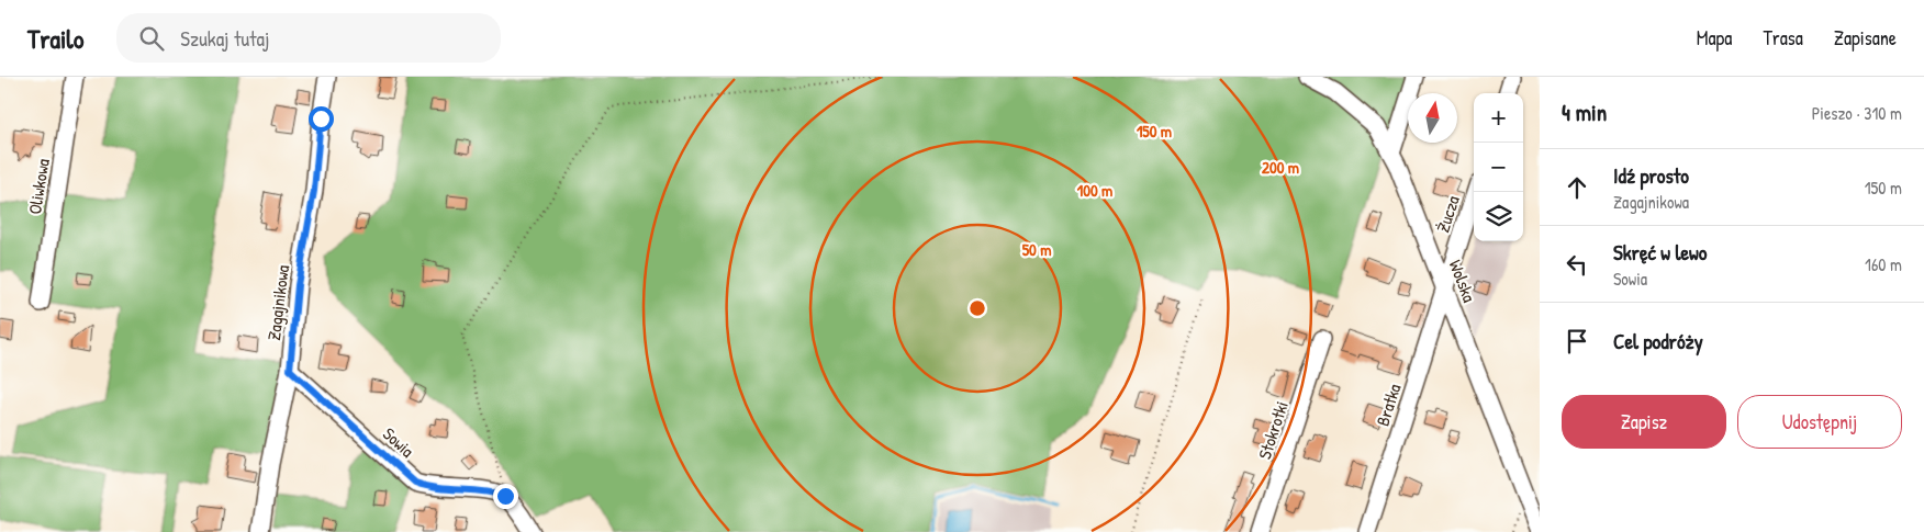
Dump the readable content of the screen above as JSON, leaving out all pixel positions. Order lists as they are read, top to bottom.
{
  "streets": {
    "street": [
      "Oliwkowa",
      "Żucza",
      "Wolska",
      "Zagajnikowa",
      "Bratka",
      "Stokrotki",
      "Sowia"
    ]
  },
  "crossings": [
    ["Żucza", "Wolska"],
    ["Żucza", "Bratka"],
    ["Wolska", "Bratka"],
    ["Zagajnikowa", "Sowia"]
  ],
  "north": "top",
  "page": {
    "header": "Trailo",
    "search": "Szukaj tutaj",
    "nav": ["Mapa", "Trasa", "Zapisane"],
    "heading": ["4 min", "Pieszo · 310 m"],
    "map_buttons": ["+", "−"],
    "list": [
      ["Idź prosto", "Zagajnikowa", "150 m"],
      ["Skręć w lewo", "Sowia", "160 m"],
      "Cel podróży"
    ],
    "buttons": ["Zapisz", "Udostępnij"]
  },
  "rings": [
    "150 m",
    "200 m",
    "100 m",
    "50 m"
  ]
}
